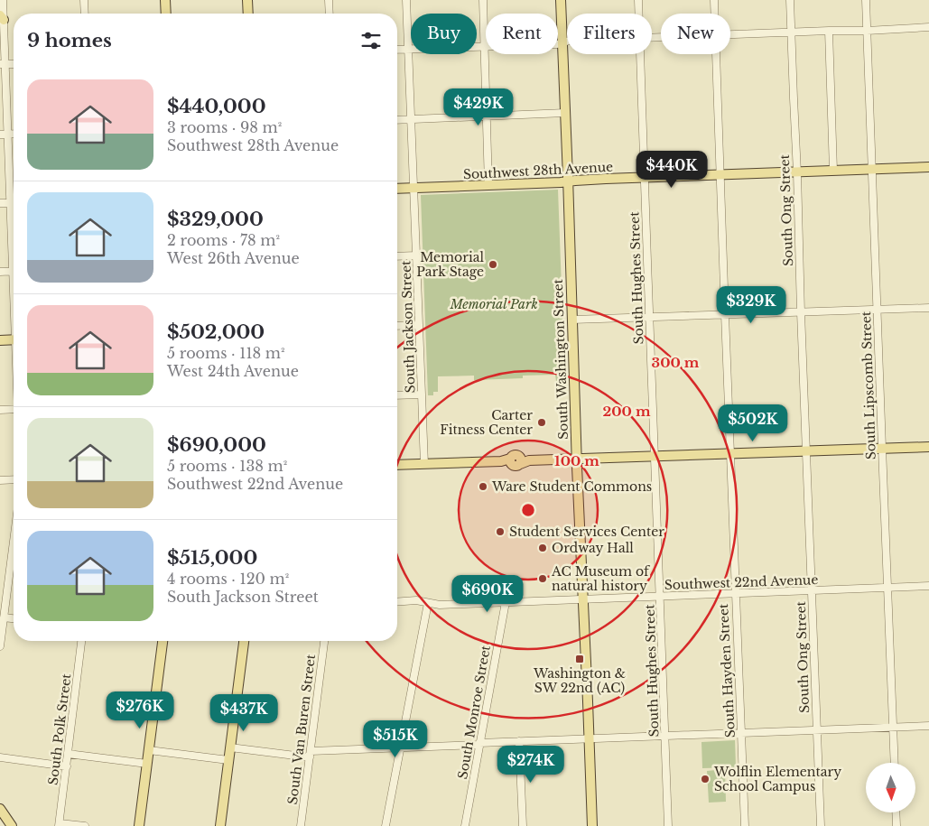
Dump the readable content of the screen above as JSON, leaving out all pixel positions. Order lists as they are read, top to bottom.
{
  "streets": {
    "main road": ["Southwest 28th Avenue", "South Washington Street"],
    "street": [
      "South Ong Street",
      "South Hughes Street",
      "South Jackson Street",
      "South Lipscomb Street",
      "Southwest 22nd Avenue",
      "South Hayden Street",
      "South Monroe Street",
      "South Polk Street",
      "South Van Buren Street"
    ]
  },
  "crossings": [
    ["Southwest 28th Avenue", "South Ong Street"],
    ["Southwest 28th Avenue", "South Hughes Street"],
    ["Southwest 28th Avenue", "South Jackson Street"],
    ["Southwest 28th Avenue", "South Washington Street"],
    ["Southwest 28th Avenue", "South Lipscomb Street"],
    ["Southwest 28th Avenue", "South Hayden Street"],
    ["South Ong Street", "Southwest 22nd Avenue"],
    ["South Hughes Street", "Southwest 22nd Avenue"],
    ["South Washington Street", "Southwest 22nd Avenue"],
    ["South Lipscomb Street", "Southwest 22nd Avenue"],
    ["Southwest 22nd Avenue", "South Hayden Street"],
    ["Southwest 22nd Avenue", "South Monroe Street"]
  ],
  "parks": ["Memorial Park"],
  "places": {
    "other": [
      "Memorial Park Stage",
      "Carter Fitness Center",
      "Ware Student Commons",
      "Student Services Center",
      "Ordway Hall",
      "AC Museum of natural history",
      "Wolflin Elementary School Campus"
    ],
    "transit": ["Washington & SW 22nd (AC)"]
  },
  "north": "bottom",
  "page": {
    "chip": [
      "Buy",
      "Rent",
      "Filters",
      "New"
    ],
    "heading": "9 homes",
    "list": [
      {
        "name": "$440,000",
        "note": "3 rooms · 98 m² · Southwest 28th Avenue"
      },
      {
        "name": "$329,000",
        "note": "2 rooms · 78 m² · West 26th Avenue"
      },
      {
        "name": "$502,000",
        "note": "5 rooms · 118 m² · West 24th Avenue"
      },
      {
        "name": "$690,000",
        "note": "5 rooms · 138 m² · Southwest 22nd Avenue"
      },
      {
        "name": "$515,000",
        "note": "4 rooms · 120 m² · South Jackson Street"
      }
    ],
    "price": [
      "$429K",
      "$440K",
      "$329K",
      "$502K",
      "$690K",
      "$276K",
      "$437K",
      "$515K",
      "$274K"
    ]
  },
  "rings": ["300 m", "200 m", "100 m"]
}
